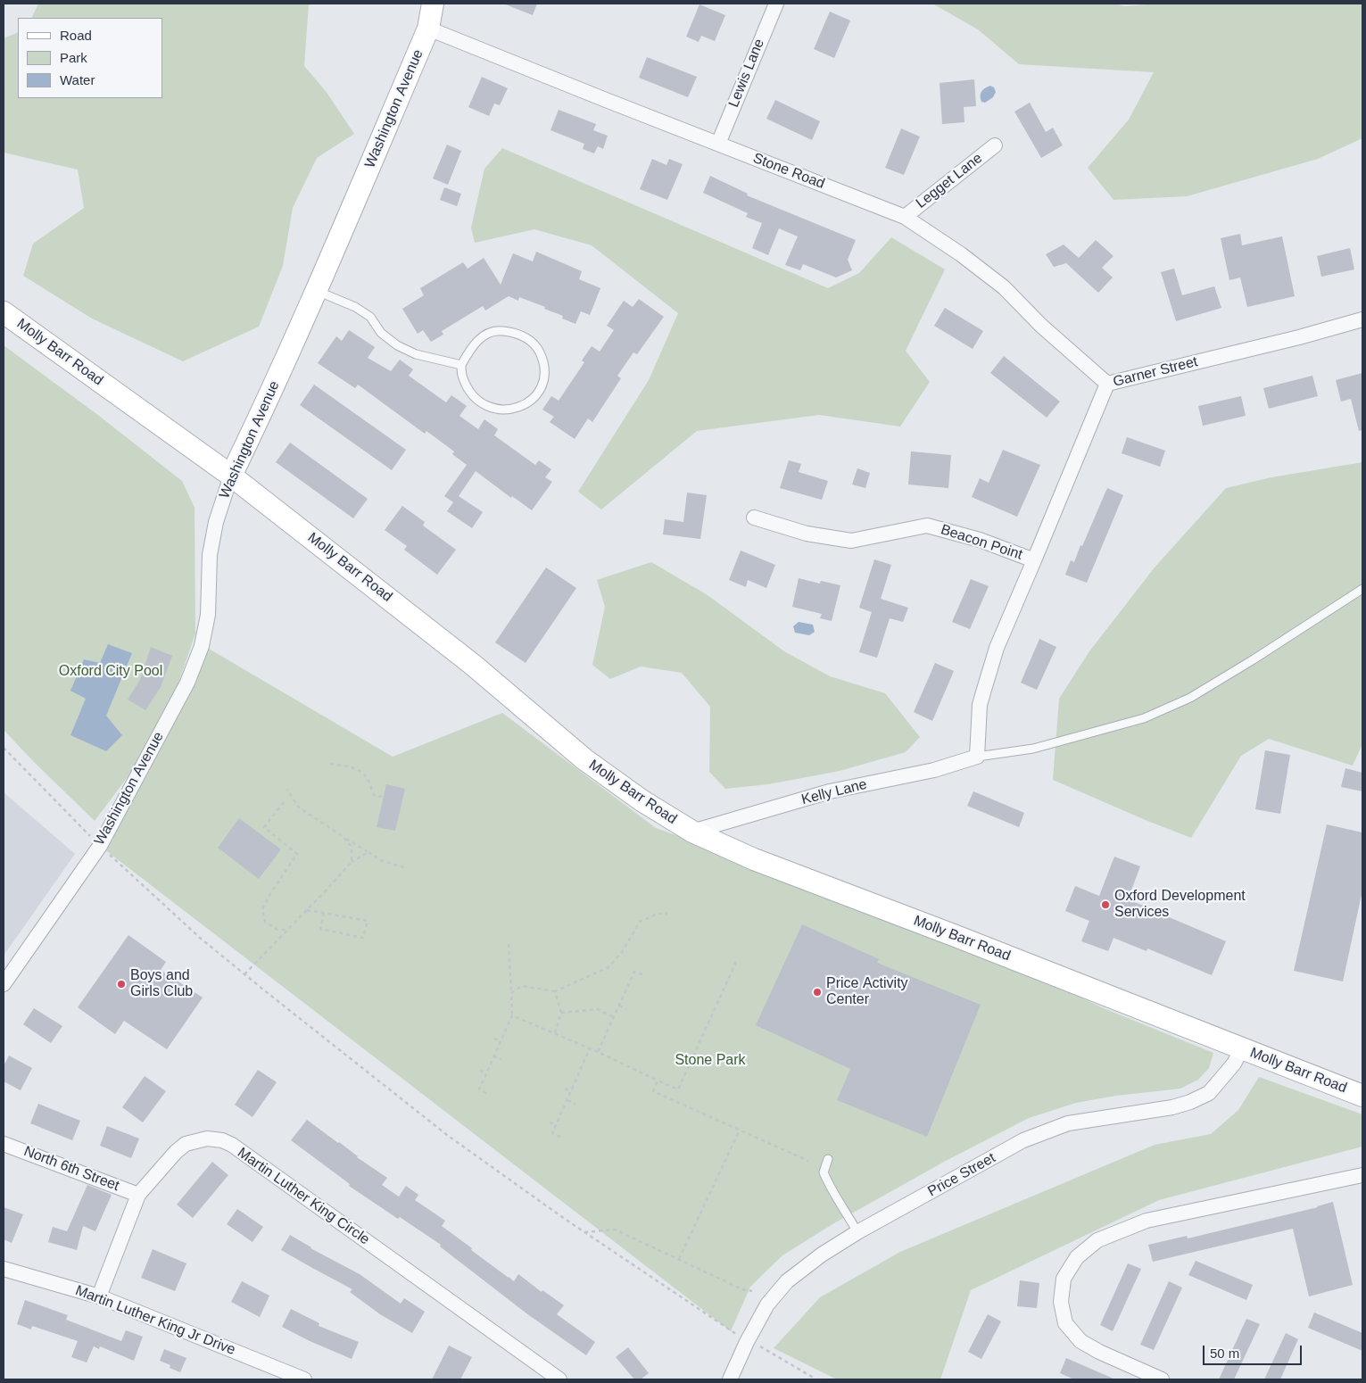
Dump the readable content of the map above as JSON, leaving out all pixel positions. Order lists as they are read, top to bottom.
{
  "streets": {
    "main road": ["Washington Avenue", "Molly Barr Road"],
    "street": [
      "Lewis Lane",
      "Stone Road",
      "Legget Lane",
      "Garner Street",
      "Beacon Point",
      "Kelly Lane",
      "North 6th Street",
      "Price Street",
      "Martin Luther King Circle",
      "Martin Luther King Jr Drive"
    ]
  },
  "crossings": [
    ["Lewis Lane", "Stone Road"],
    ["Washington Avenue", "Stone Road"],
    ["Washington Avenue", "Molly Barr Road"],
    ["Stone Road", "Legget Lane"],
    ["Stone Road", "Garner Street"],
    ["Molly Barr Road", "Kelly Lane"],
    ["Molly Barr Road", "Price Street"],
    ["Garner Street", "Beacon Point"],
    ["Beacon Point", "Kelly Lane"],
    ["North 6th Street", "Martin Luther King Circle"],
    ["Martin Luther King Circle", "Martin Luther King Jr Drive"]
  ],
  "parks": ["Oxford City Pool", "Stone Park"],
  "places": ["Oxford Development Services", "Boys and Girls Club", "Price Activity Center"],
  "legend": ["Road", "Park", "Water"],
  "scale_bar": "50 m"
}
